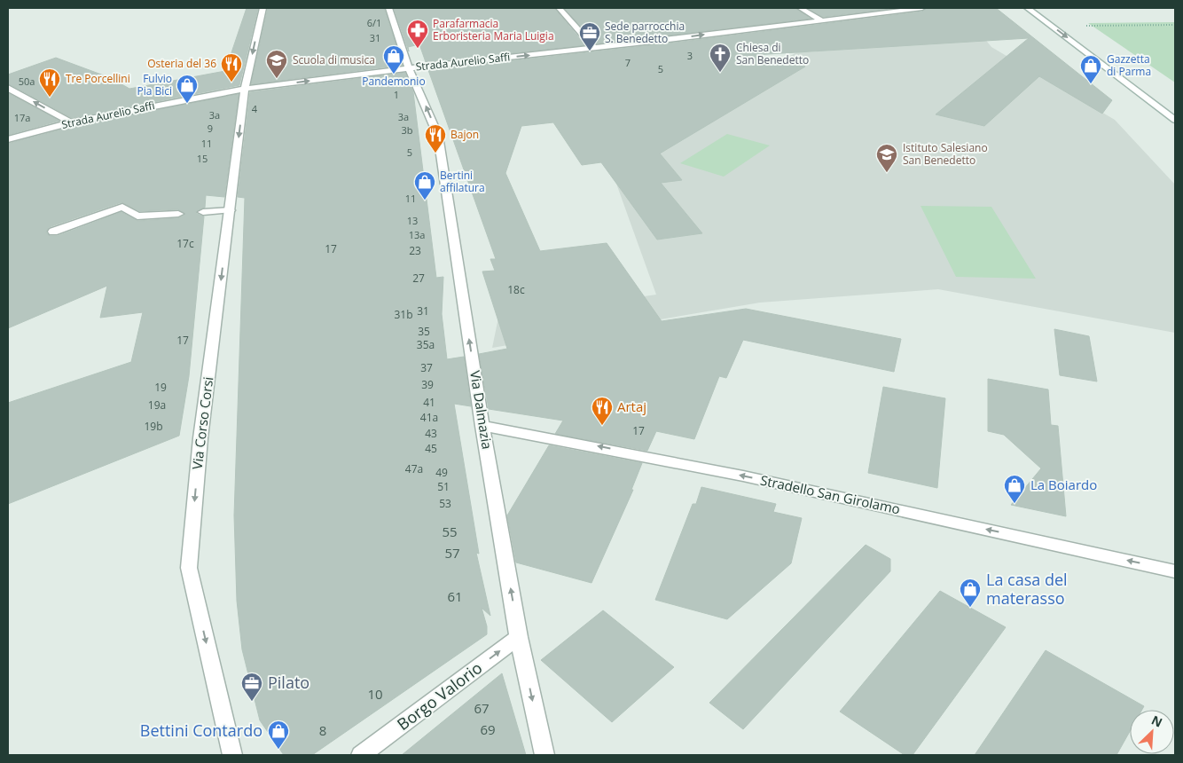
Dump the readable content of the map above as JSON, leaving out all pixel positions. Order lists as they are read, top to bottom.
{
  "streets": {
    "street": [
      "Strada Aurelio Saffi",
      "Via Dalmazia",
      "Via Corso Corsi",
      "Stradello San Girolamo",
      "Borgo Valorio"
    ]
  },
  "crossings": [
    ["Strada Aurelio Saffi", "Via Dalmazia"],
    ["Strada Aurelio Saffi", "Via Corso Corsi"],
    ["Via Dalmazia", "Stradello San Girolamo"],
    ["Via Dalmazia", "Borgo Valorio"]
  ],
  "one_way": [
    "Strada Aurelio Saffi",
    "Via Corso Corsi",
    "Stradello San Girolamo",
    "Borgo Valorio"
  ],
  "places": {
    "pharmacy": ["Parafarmacia Erboristeria Maria Luigia"],
    "office": ["Sede parrocchia S. Benedetto", "Pilato"],
    "church": ["Chiesa di San Benedetto"],
    "shop": [
      "Pandemonio",
      "Gazzetta di Parma",
      "Fulvio Pia Bici",
      "Bertini affilatura",
      "La Boiardo",
      "La casa del materasso",
      "Bettini Contardo"
    ],
    "school or university": ["Scuola di musica", "Istituto Salesiano San Benedetto"],
    "restaurant": [
      "Osteria del 36",
      "Tre Porcellini",
      "Bajon",
      "Artaj"
    ]
  },
  "house_numbers": [
    "6/1",
    "31",
    "3",
    "7",
    "5",
    "50a",
    "1",
    "4",
    "3a",
    "3a",
    "17a",
    "9",
    "3b",
    "11",
    "5",
    "15",
    "11",
    "13",
    "13a",
    "17c",
    "17",
    "23",
    "27",
    "18c",
    "31",
    "31b",
    "35",
    "17",
    "35a",
    "37",
    "39",
    "19",
    "41",
    "19a",
    "41a",
    "19b",
    "17",
    "43",
    "45",
    "47a",
    "49",
    "51",
    "53",
    "55",
    "57",
    "61",
    "10",
    "67",
    "69",
    "8"
  ],
  "north": "top right"
}
